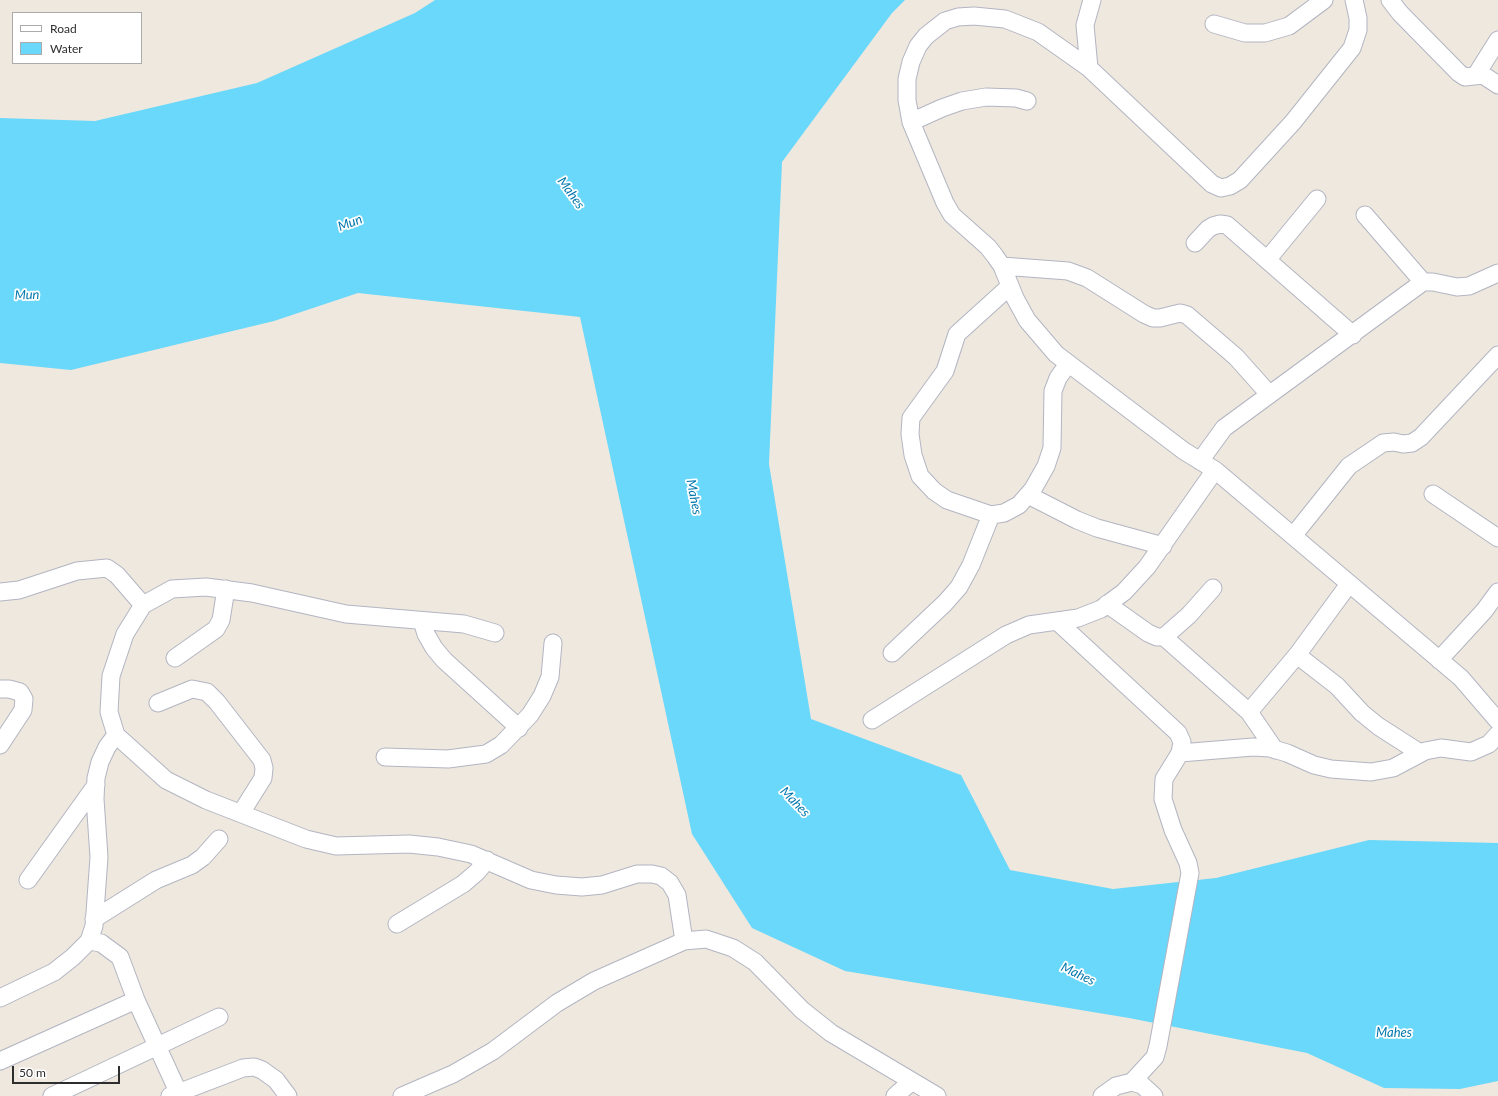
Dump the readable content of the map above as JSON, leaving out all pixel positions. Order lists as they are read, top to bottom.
{
  "water": ["Mahes", "Mun"],
  "legend": ["Road", "Water"],
  "scale_bar": "50 m"
}
